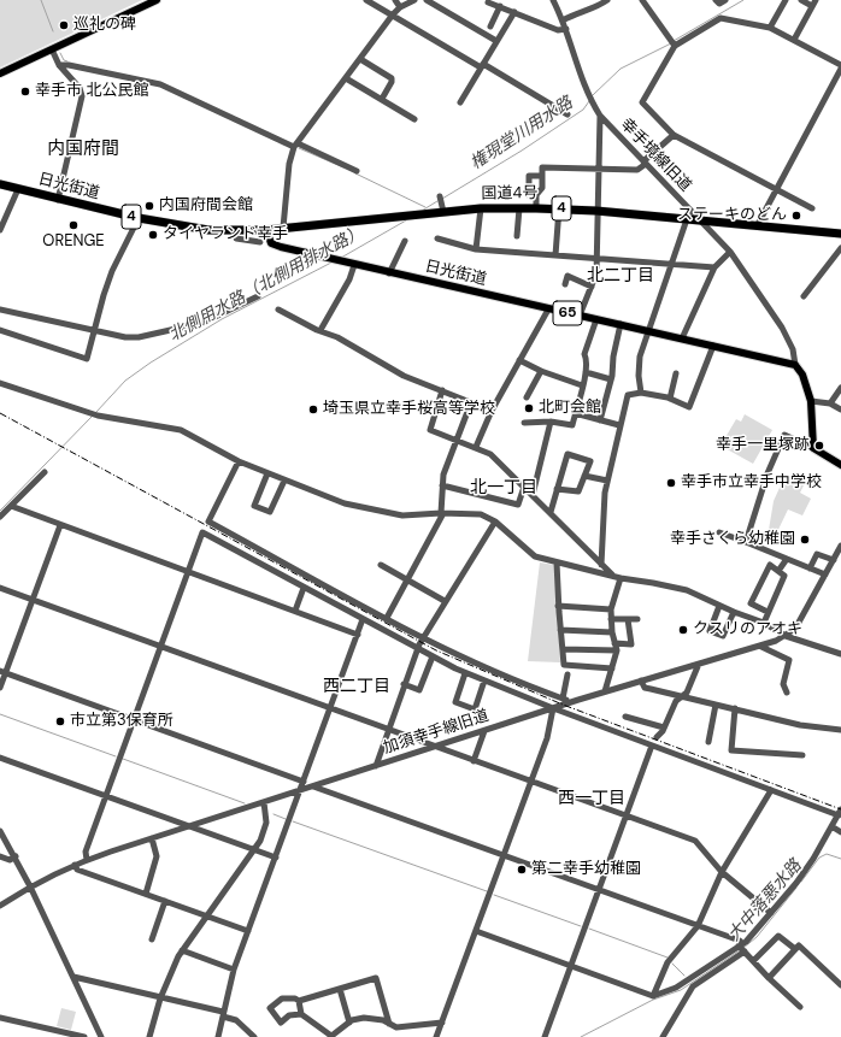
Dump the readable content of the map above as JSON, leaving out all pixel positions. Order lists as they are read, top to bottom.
{
  "streets": {
    "highway": ["日光街道", "国道4号", "4"],
    "main road": ["65"],
    "street": ["幸手境線旧道", "加須幸手線旧道"]
  },
  "crossings": [
    ["幸手境線旧道", "日光街道"],
    ["幸手境線旧道", "国道4号"],
    ["日光街道", "国道4号"]
  ],
  "districts": [
    "内国府間",
    "北二丁目",
    "北一丁目",
    "西二丁目",
    "西一丁目"
  ],
  "water": ["権現堂川用水路", "北側用水路（北側用排水路）", "大中落悪水路"],
  "places": [
    "巡礼の碑",
    "幸手市 北公民館",
    "内国府間会館",
    "ステーキのどん",
    "ORENGE",
    "タイヤランド幸手",
    "北町会館",
    "埼玉県立幸手桜高等学校",
    "幸手一里塚跡",
    "幸手市立幸手中学校",
    "幸手さくら幼稚園",
    "クスリのアオキ",
    "市立第3保育所",
    "第二幸手幼稚園"
  ]
}
